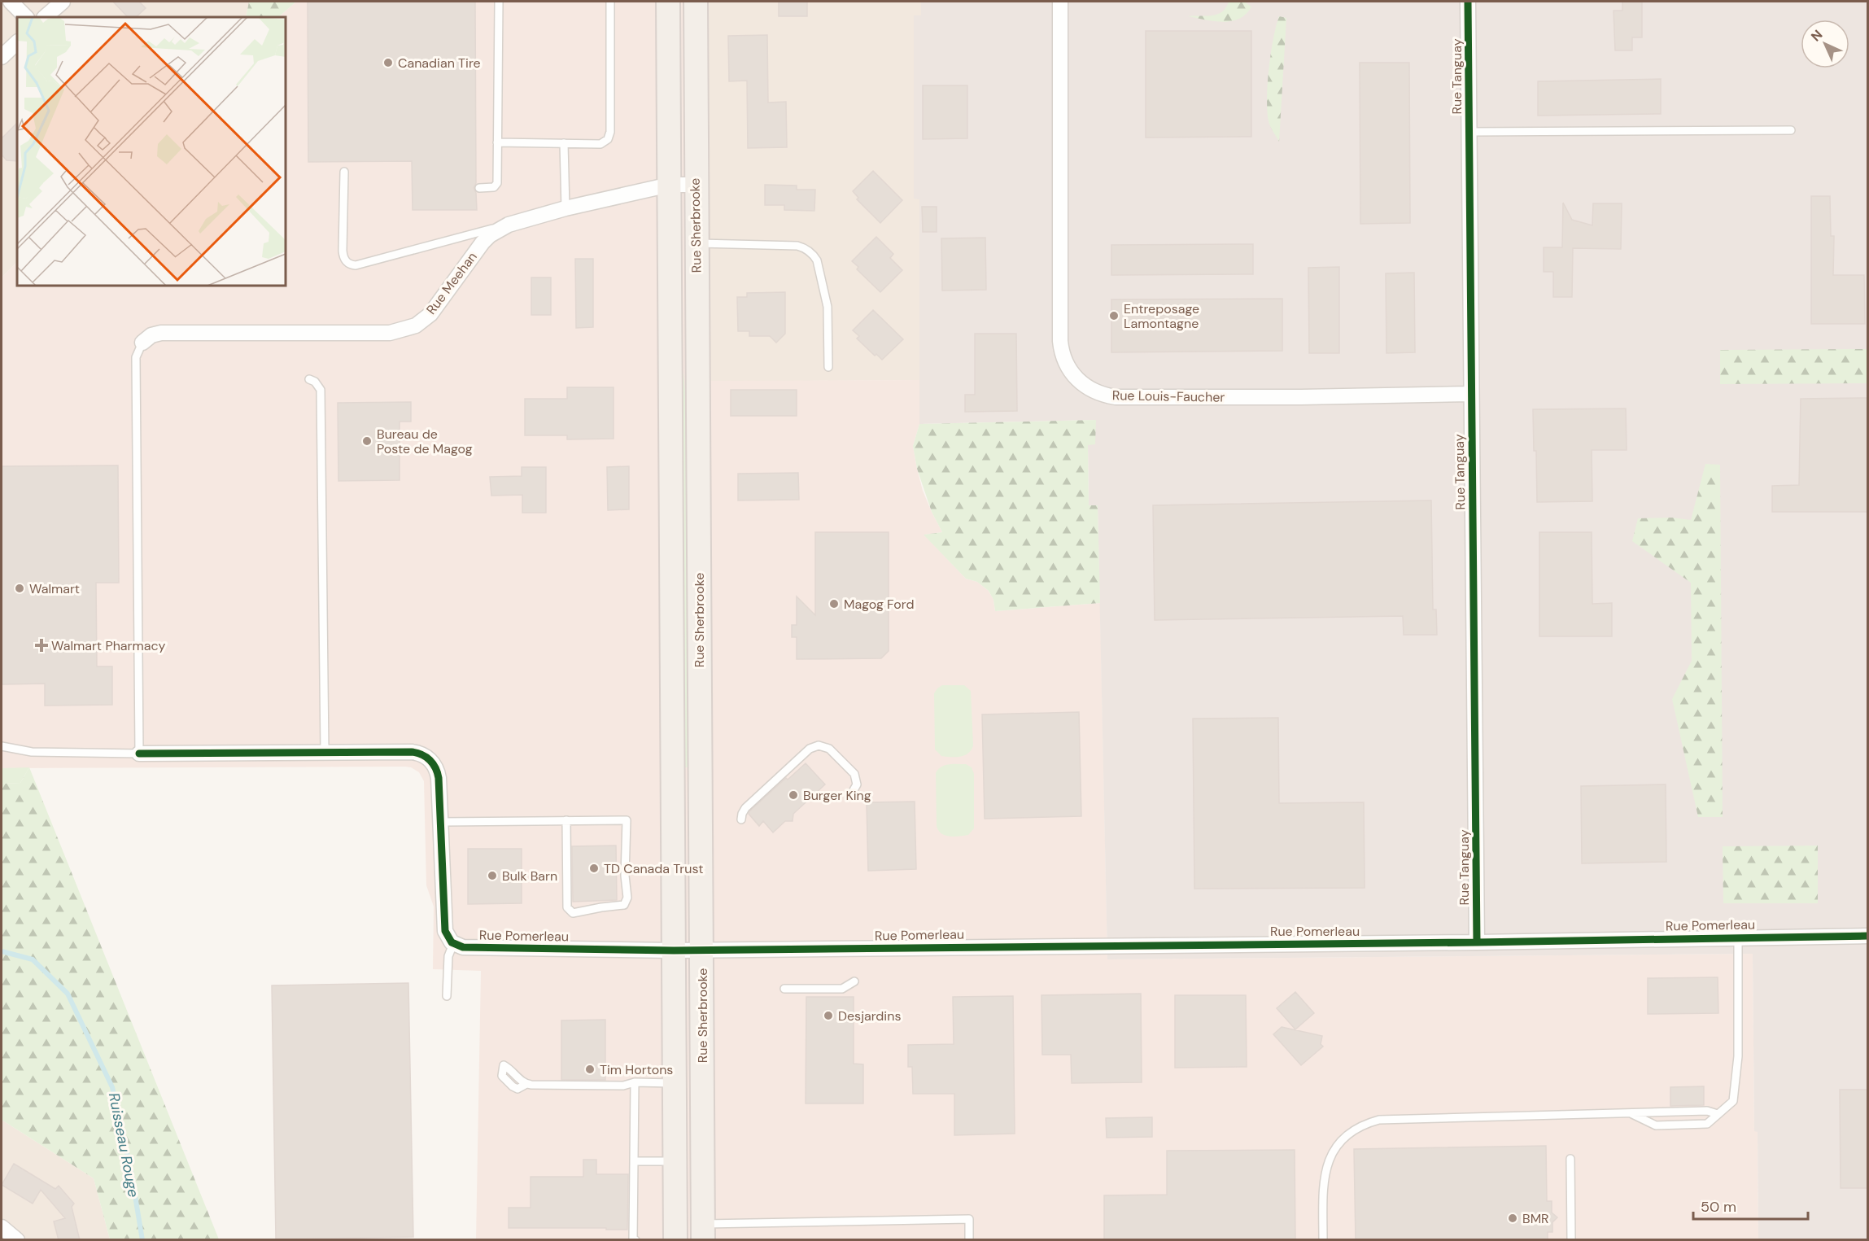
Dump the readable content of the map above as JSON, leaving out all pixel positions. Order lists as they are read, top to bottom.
{
  "streets": {
    "main road": ["Rue Sherbrooke"],
    "street": [
      "Rue Tanguay",
      "Rue Meehan",
      "Rue Louis-Faucher",
      "Rue Pomerleau"
    ]
  },
  "crossings": [
    ["Rue Tanguay", "Rue Louis-Faucher"],
    ["Rue Tanguay", "Rue Pomerleau"],
    ["Rue Sherbrooke", "Rue Meehan"],
    ["Rue Sherbrooke", "Rue Pomerleau"]
  ],
  "water": ["Ruisseau Rouge"],
  "places": {
    "other": [
      "Canadian Tire",
      "Entreposage Lamontagne",
      "Bureau de Poste de Magog",
      "Walmart",
      "Magog Ford",
      "Burger King",
      "TD Canada Trust",
      "Bulk Barn",
      "Desjardins",
      "Tim Hortons",
      "BMR"
    ],
    "health": ["Walmart Pharmacy"]
  },
  "scale_bar": "50 m",
  "north": "top left"
}
